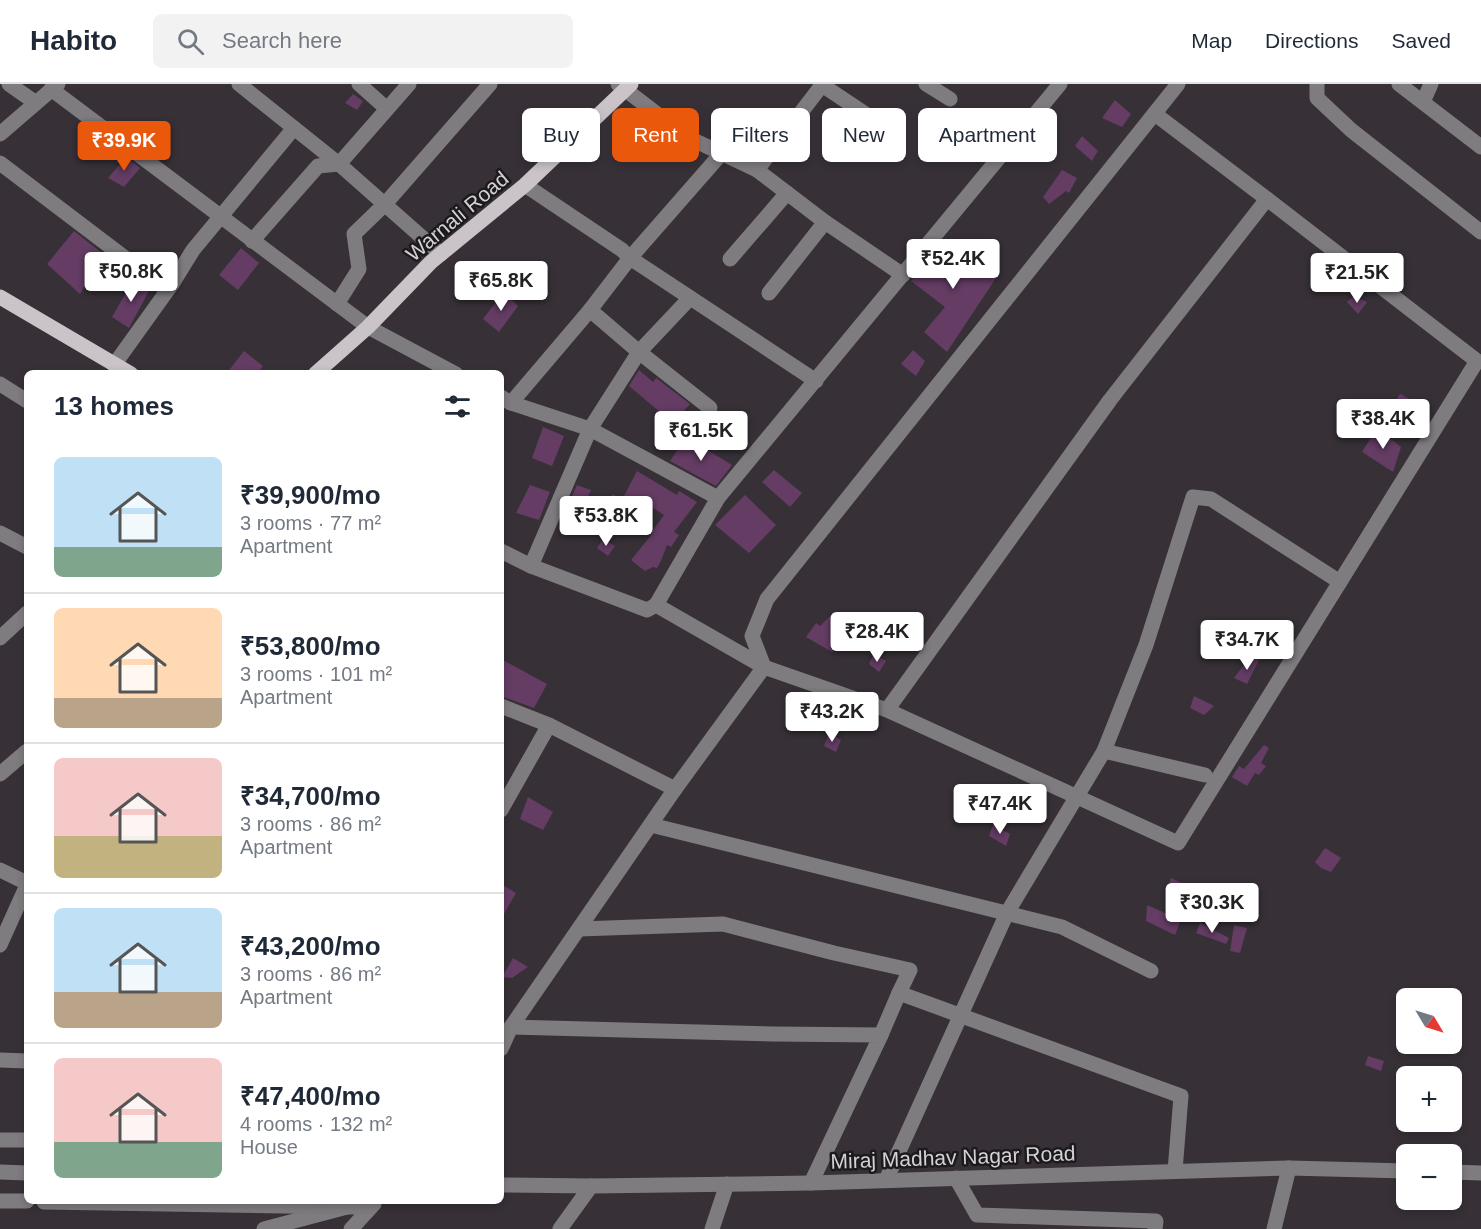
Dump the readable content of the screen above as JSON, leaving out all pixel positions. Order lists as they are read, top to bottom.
{
  "streets": {
    "main road": ["Warnali Road"],
    "street": ["Miraj Madhav Nagar Road"]
  },
  "north": "bottom right",
  "page": {
    "header": "Habito",
    "search": "Search here",
    "nav": ["Map", "Directions", "Saved"],
    "chip": [
      "Buy",
      "Rent",
      "Filters",
      "New",
      "Apartment"
    ],
    "price": [
      "₹39.9K",
      "₹52.4K",
      "₹50.8K",
      "₹21.5K",
      "₹65.8K",
      "₹38.4K",
      "₹61.5K",
      "₹53.8K",
      "₹28.4K",
      "₹34.7K",
      "₹43.2K",
      "₹47.4K",
      "₹30.3K"
    ],
    "heading": "13 homes",
    "list": [
      {
        "name": "₹39,900/mo",
        "note": "3 rooms · 77 m² · Apartment"
      },
      {
        "name": "₹53,800/mo",
        "note": "3 rooms · 101 m² · Apartment"
      },
      {
        "name": "₹34,700/mo",
        "note": "3 rooms · 86 m² · Apartment"
      },
      {
        "name": "₹43,200/mo",
        "note": "3 rooms · 86 m² · Apartment"
      },
      {
        "name": "₹47,400/mo",
        "note": "4 rooms · 132 m² · House"
      }
    ],
    "map_buttons": ["+", "−"]
  }
}
